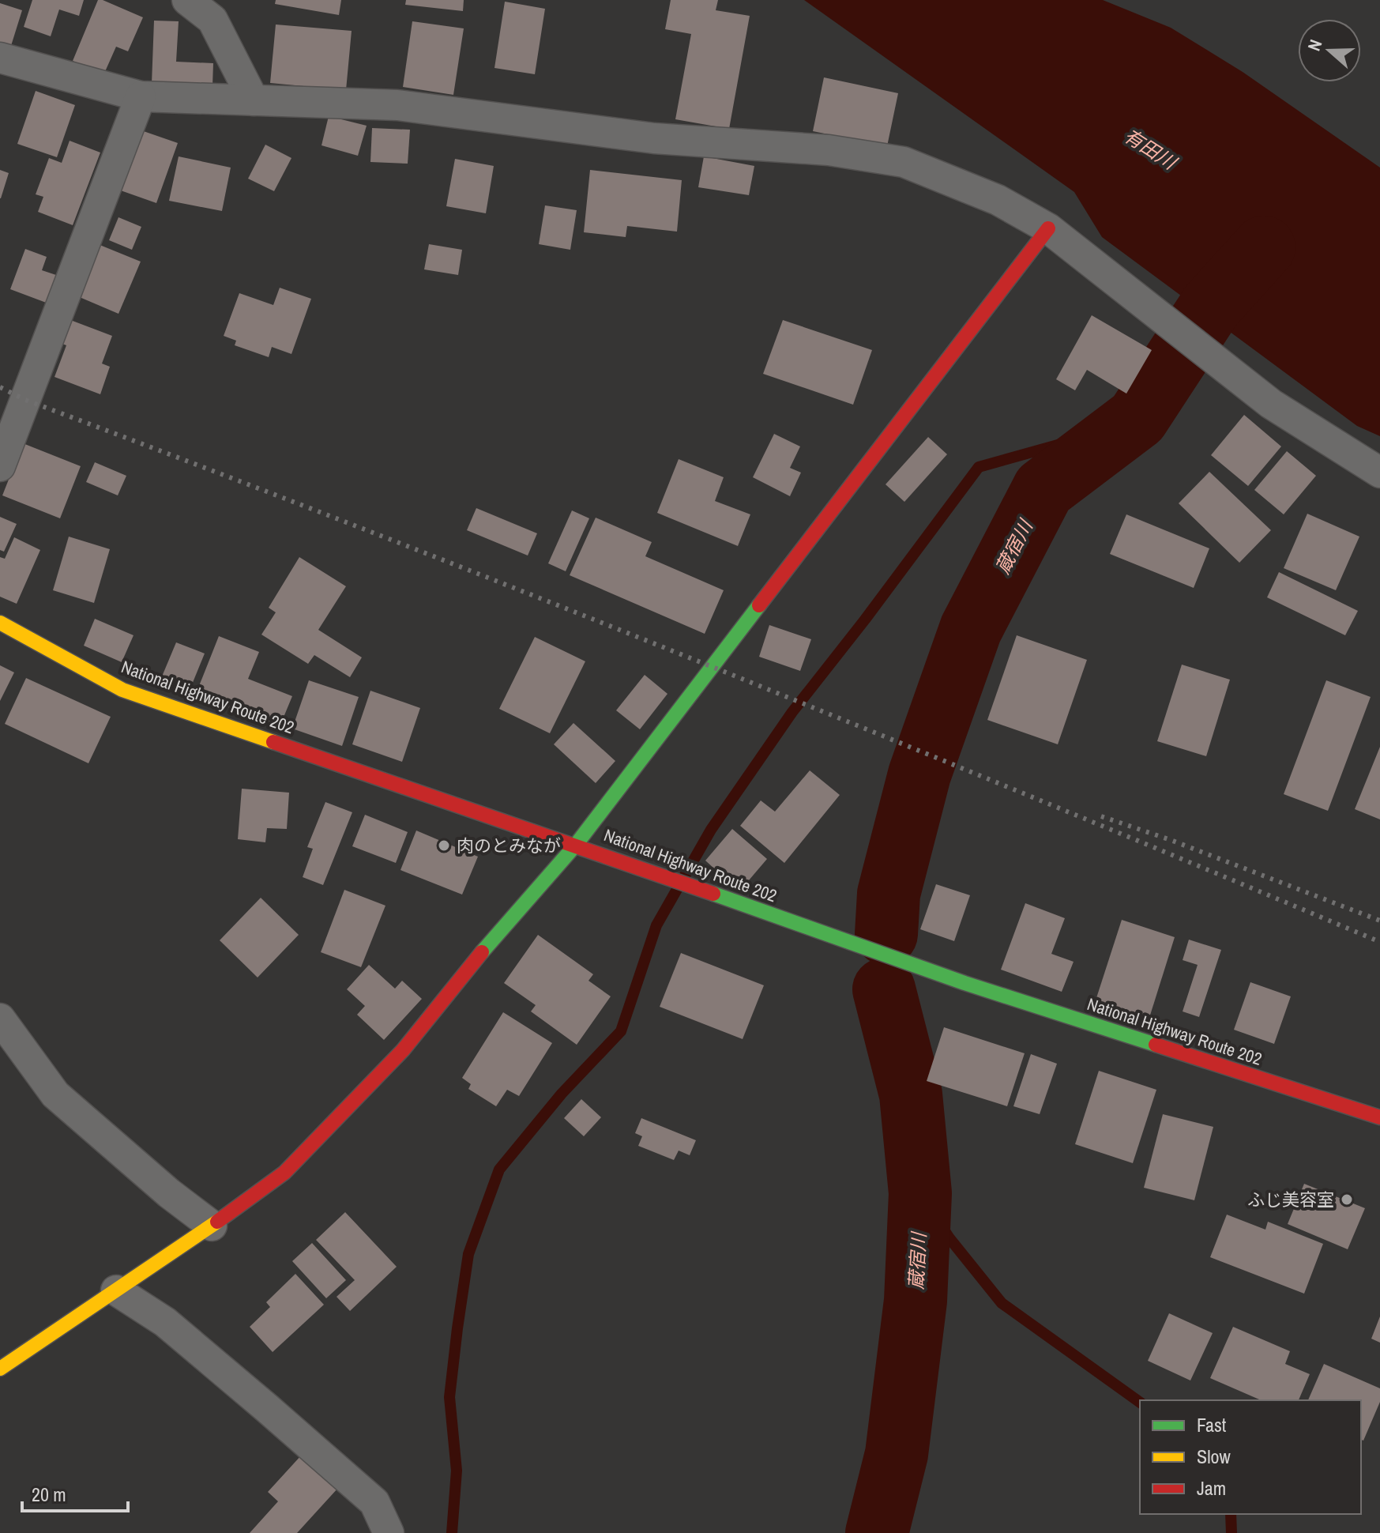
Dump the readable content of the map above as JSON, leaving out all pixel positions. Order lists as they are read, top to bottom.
{
  "streets": {
    "main road": ["National Highway Route 202"]
  },
  "water": ["有田川", "蔵宿川"],
  "places": ["肉のとみなが", "ふじ美容室"],
  "legend": ["Fast", "Slow", "Jam"],
  "scale_bar": "20 m",
  "north": "left"
}
